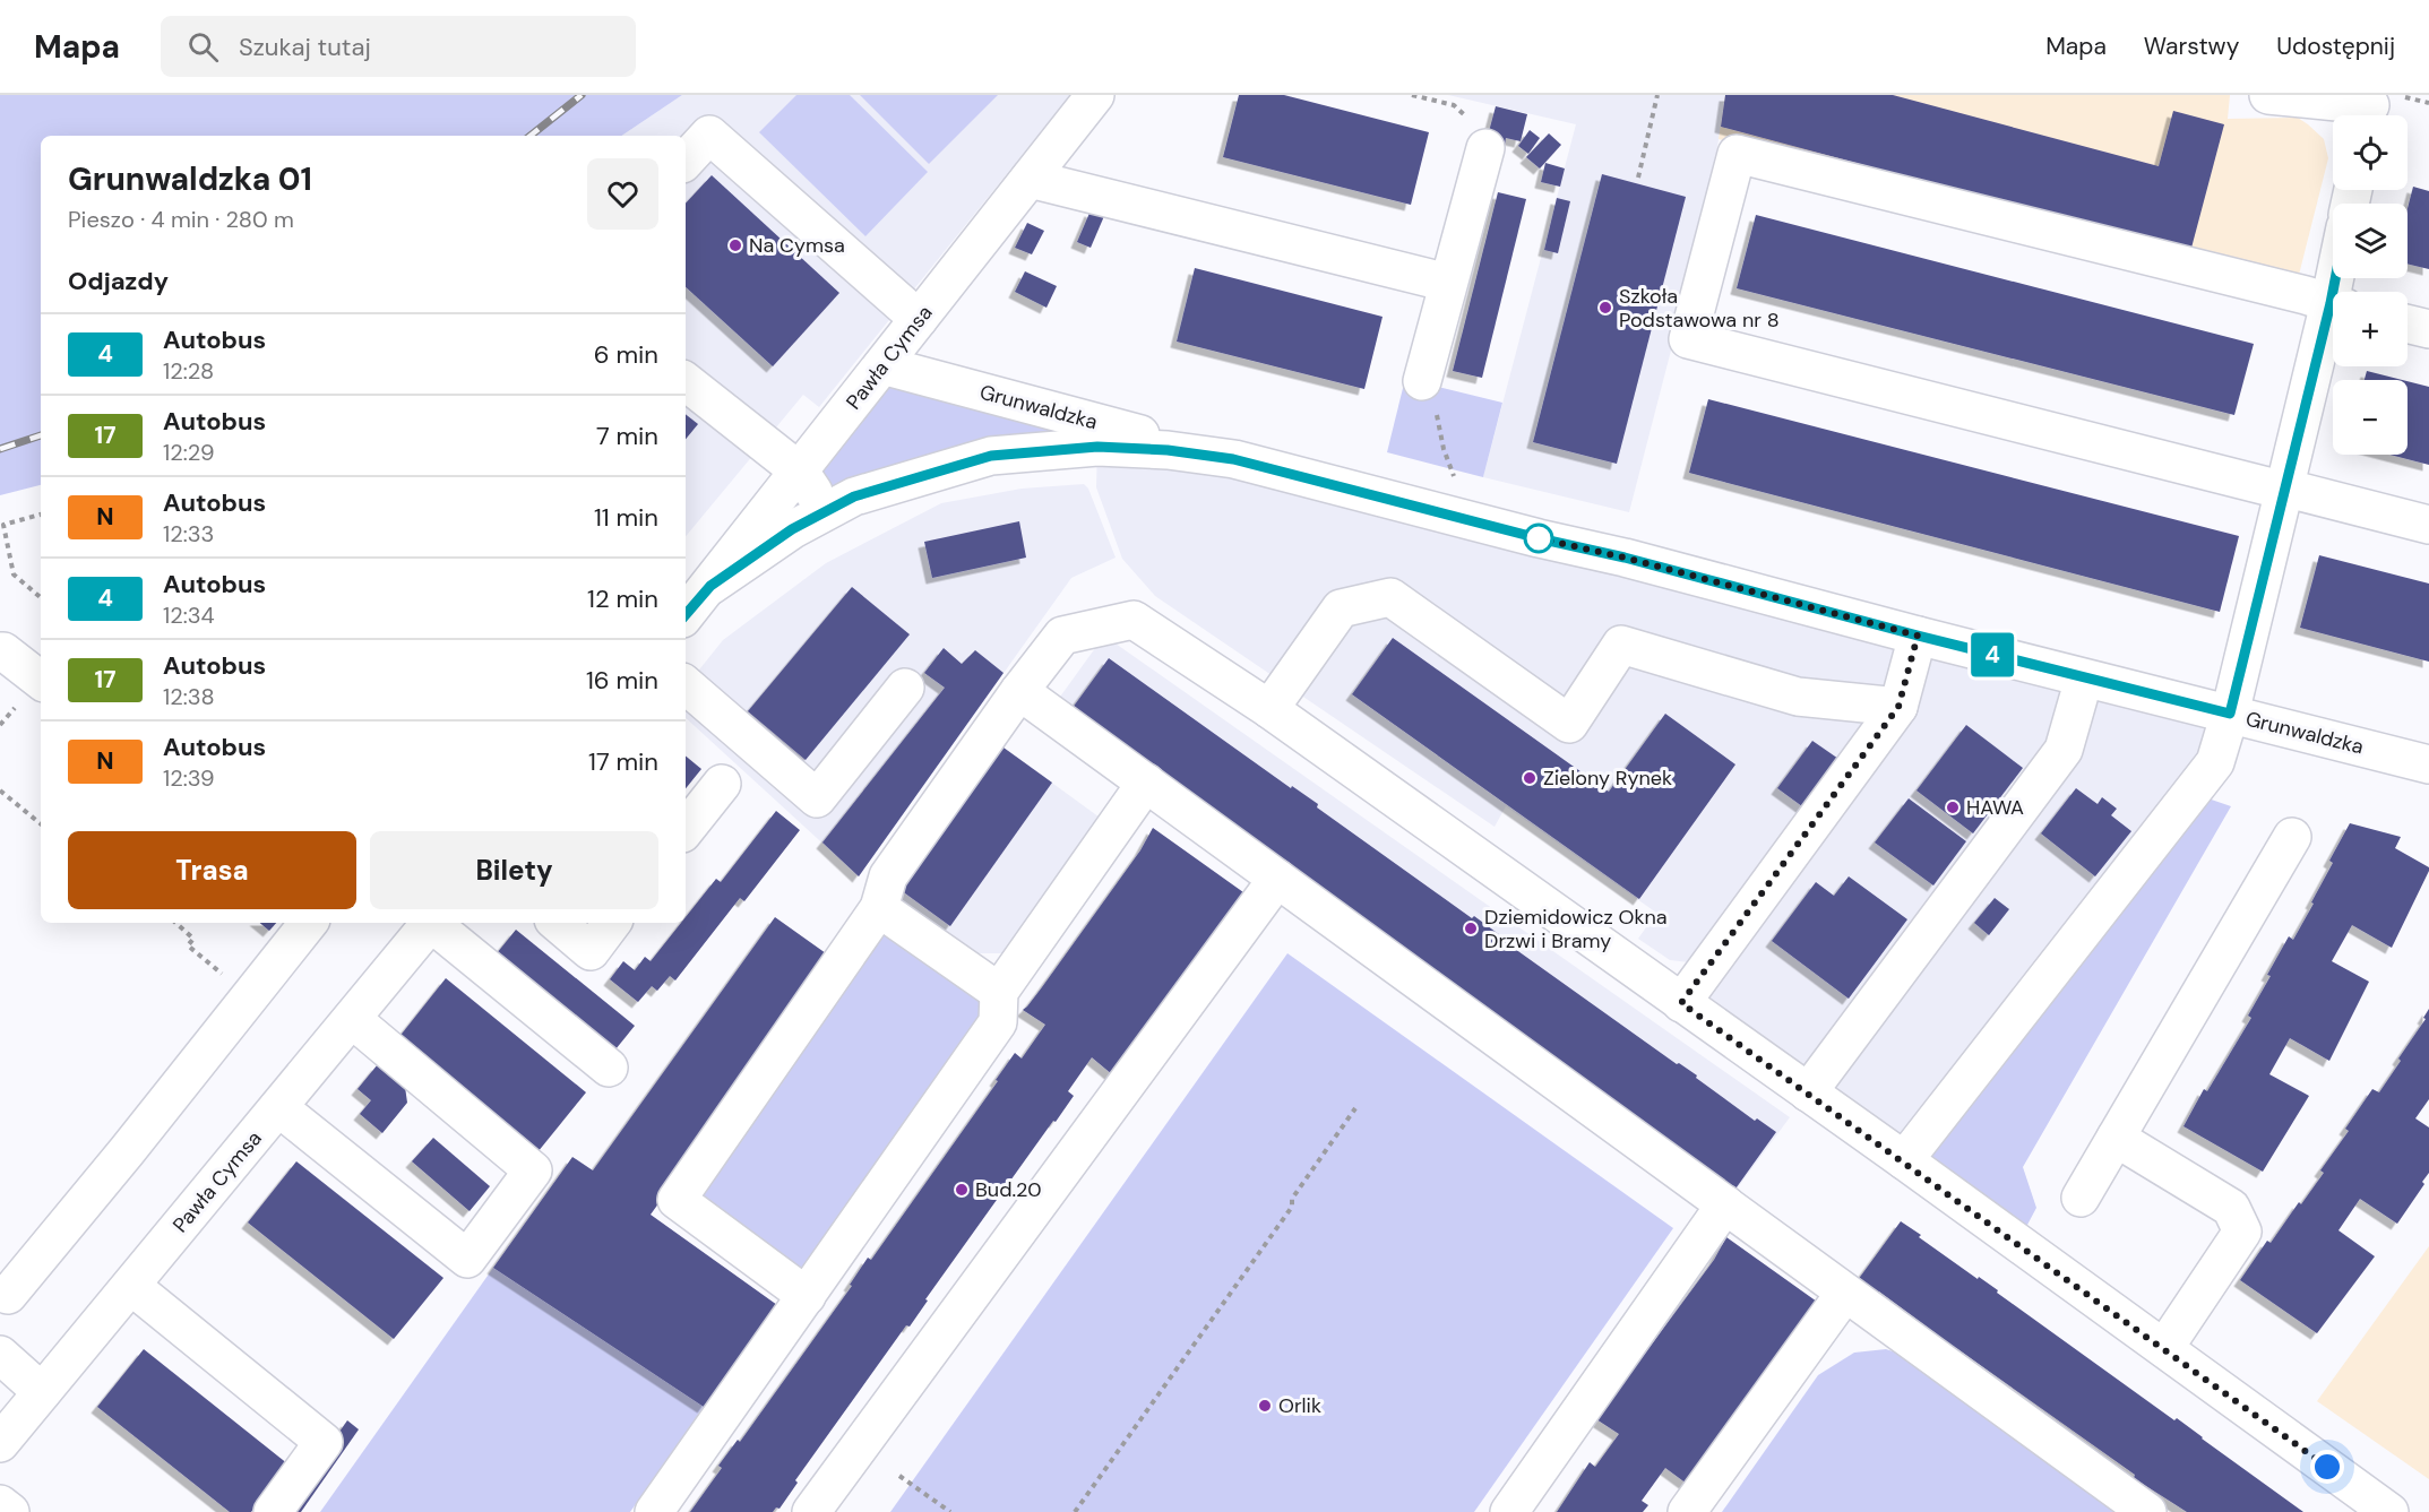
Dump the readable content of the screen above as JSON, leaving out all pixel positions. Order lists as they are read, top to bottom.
{
  "streets": {
    "street": ["Pawła Cymsa", "Grunwaldzka"]
  },
  "crossings": [
    ["Pawła Cymsa", "Grunwaldzka"]
  ],
  "places": [
    "Na Cymsa",
    "Szkoła Podstawowa nr 8",
    "Zielony Rynek",
    "HAWA",
    "Dziemidowicz Okna Drzwi i Bramy",
    "Bud.20",
    "Orlik"
  ],
  "lines": ["bus line 4"],
  "page": {
    "header": "Mapa",
    "search": "Szukaj tutaj",
    "nav": ["Mapa", "Warstwy", "Udostępnij"],
    "on_map": "4",
    "map_buttons": ["+", "−"],
    "heading": [
      ["Grunwaldzka 01", "Pieszo · 4 min · 280 m"],
      "Odjazdy"
    ],
    "list": [
      {
        "mark": "4",
        "name": "Autobus",
        "note": "12:28",
        "value": "6 min"
      },
      {
        "mark": "17",
        "name": "Autobus",
        "note": "12:29",
        "value": "7 min"
      },
      {
        "mark": "N",
        "name": "Autobus",
        "note": "12:33",
        "value": "11 min"
      },
      {
        "mark": "4",
        "name": "Autobus",
        "note": "12:34",
        "value": "12 min"
      },
      {
        "mark": "17",
        "name": "Autobus",
        "note": "12:38",
        "value": "16 min"
      },
      {
        "mark": "N",
        "name": "Autobus",
        "note": "12:39",
        "value": "17 min"
      }
    ],
    "buttons": ["Trasa", "Bilety"]
  }
}
